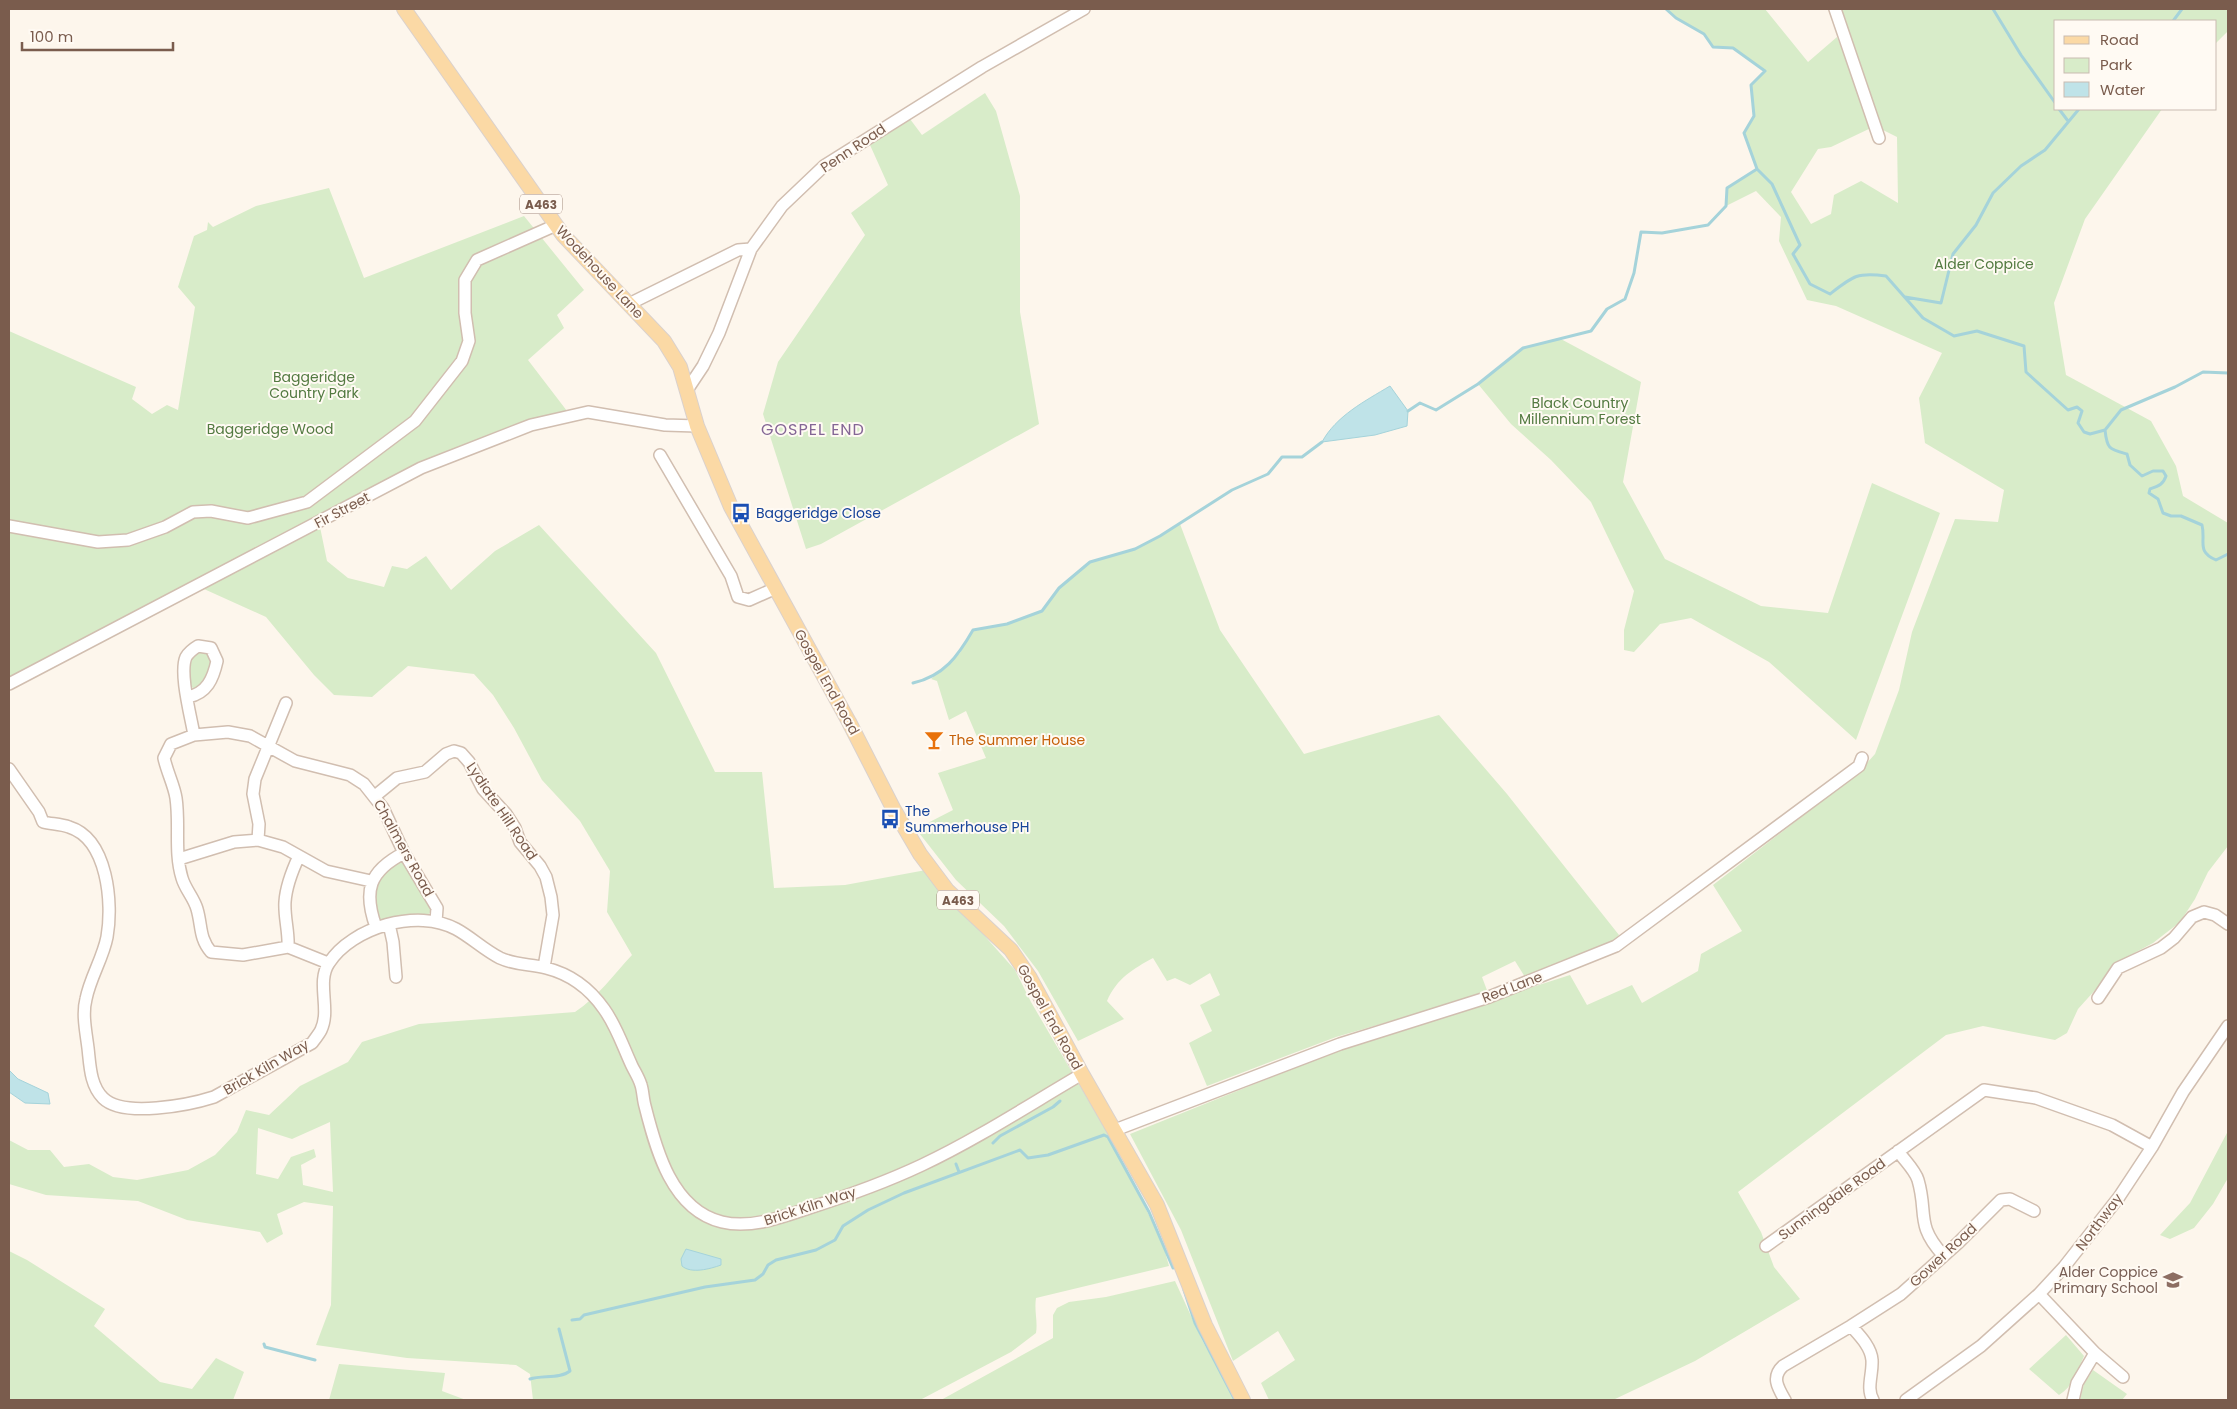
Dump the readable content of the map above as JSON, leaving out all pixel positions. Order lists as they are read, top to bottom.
{
  "streets": {
    "main road": ["A463", "Wodehouse Lane", "Gospel End Road"],
    "street": [
      "Penn Road",
      "Fir Street",
      "Lydiate Hill Road",
      "Chalmers Road",
      "Red Lane",
      "Brick Kiln Way",
      "Sunningdale Road",
      "Northway",
      "Gower Road"
    ]
  },
  "crossings": [
    ["Penn Road", "Wodehouse Lane"],
    ["Penn Road", "Gospel End Road"],
    ["Wodehouse Lane", "Gospel End Road"],
    ["Fir Street", "Gospel End Road"],
    ["Gospel End Road", "Red Lane"],
    ["Gospel End Road", "Brick Kiln Way"],
    ["Lydiate Hill Road", "Chalmers Road"],
    ["Lydiate Hill Road", "Brick Kiln Way"],
    ["Chalmers Road", "Brick Kiln Way"],
    ["Sunningdale Road", "Northway"],
    ["Sunningdale Road", "Gower Road"]
  ],
  "districts": ["GOSPEL END"],
  "parks": [
    "Alder Coppice",
    "Baggeridge Country Park",
    "Black Country Millennium Forest",
    "Baggeridge Wood"
  ],
  "places": {
    "bus stop": ["Baggeridge Close", "The Summerhouse PH"],
    "bar": ["The Summer House"],
    "school or university": ["Alder Coppice Primary School"]
  },
  "legend": ["Road", "Park", "Water"],
  "scale_bar": "100 m"
}
